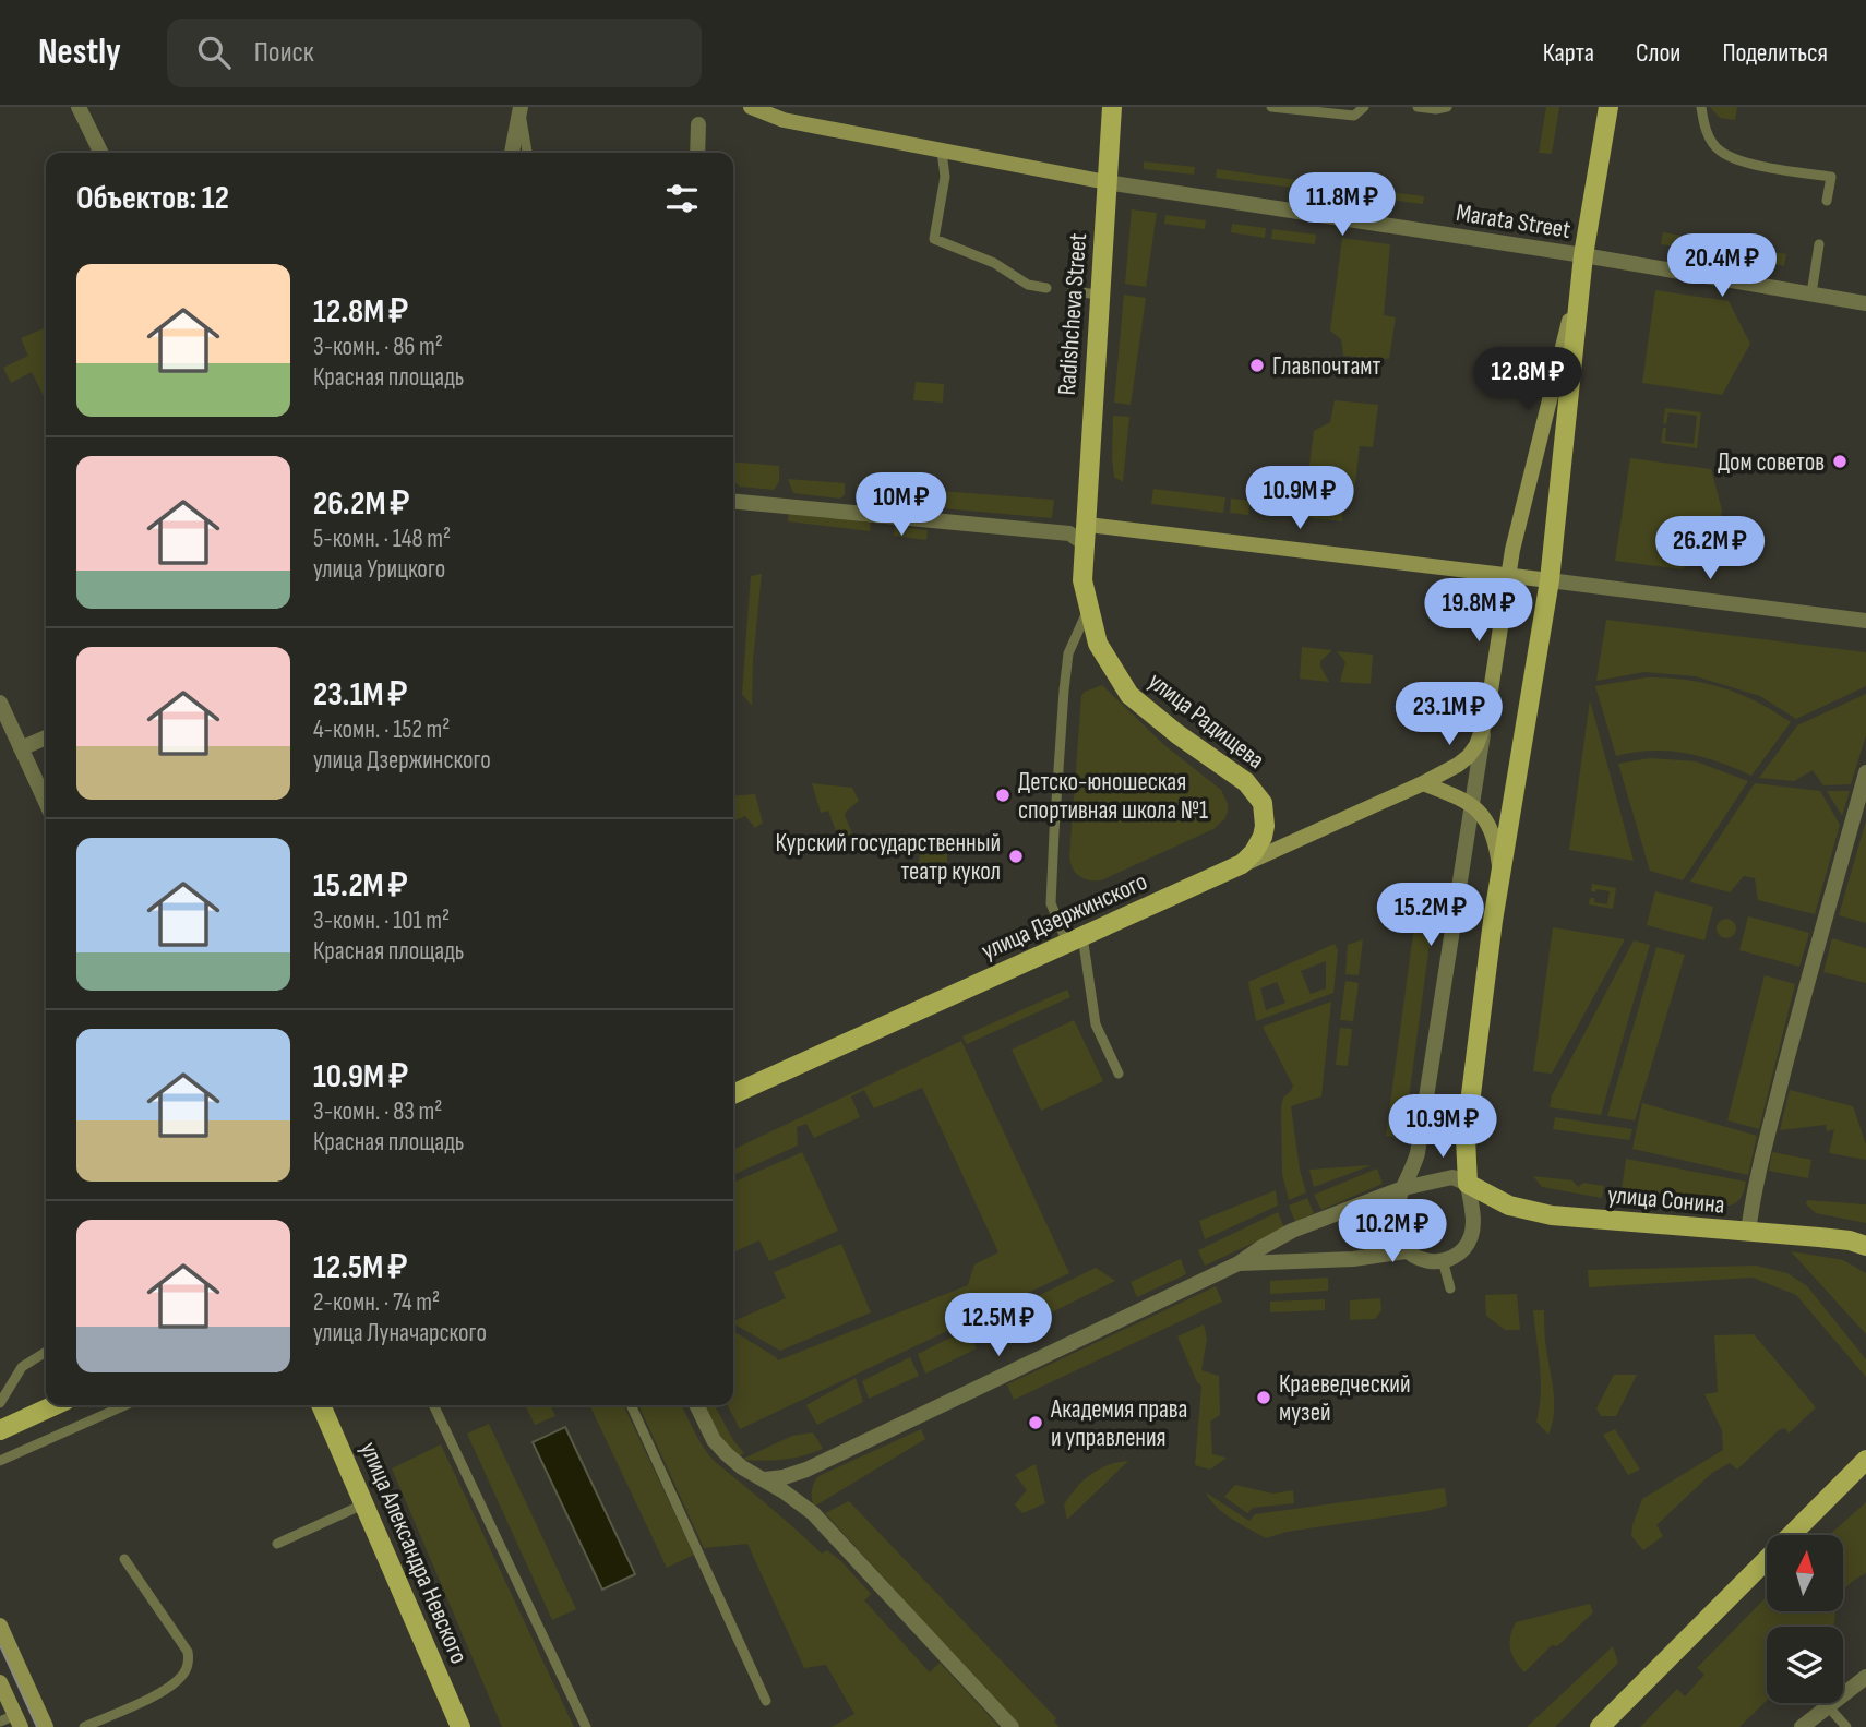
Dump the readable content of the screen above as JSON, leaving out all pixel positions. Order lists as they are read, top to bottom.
{
  "streets": {
    "main road": [
      "Radishcheva Street",
      "улица Радищева",
      "улица Дзержинского",
      "улица Сонина",
      "улица Александра Невского"
    ],
    "street": ["Marata Street"]
  },
  "crossings": [
    ["Marata Street", "Radishcheva Street"],
    ["Marata Street", "улица Дзержинского"],
    ["Radishcheva Street", "улица Радищева"],
    ["улица Радищева", "улица Дзержинского"]
  ],
  "places": [
    "Главпочтамт",
    "Дом советов",
    "Детско-юношеская спортивная школа №1",
    "Курский государственный театр кукол",
    "Краеведческий музей",
    "Академия права и управления"
  ],
  "north": "top",
  "page": {
    "header": "Nestly",
    "search": "Поиск",
    "nav": ["Карта", "Слои", "Поделиться"],
    "heading": "Объектов: 12",
    "price": [
      "11.8M ₽",
      "20.4M ₽",
      "12.8M ₽",
      "10.9M ₽",
      "10M ₽",
      "26.2M ₽",
      "19.8M ₽",
      "23.1M ₽",
      "15.2M ₽",
      "10.9M ₽",
      "10.2M ₽",
      "12.5M ₽"
    ],
    "list": [
      {
        "name": "12.8M ₽",
        "note": "3-комн. · 86 m² · Красная площадь"
      },
      {
        "name": "26.2M ₽",
        "note": "5-комн. · 148 m² · улица Урицкого"
      },
      {
        "name": "23.1M ₽",
        "note": "4-комн. · 152 m² · улица Дзержинского"
      },
      {
        "name": "15.2M ₽",
        "note": "3-комн. · 101 m² · Красная площадь"
      },
      {
        "name": "10.9M ₽",
        "note": "3-комн. · 83 m² · Красная площадь"
      },
      {
        "name": "12.5M ₽",
        "note": "2-комн. · 74 m² · улица Луначарского"
      }
    ]
  }
}
